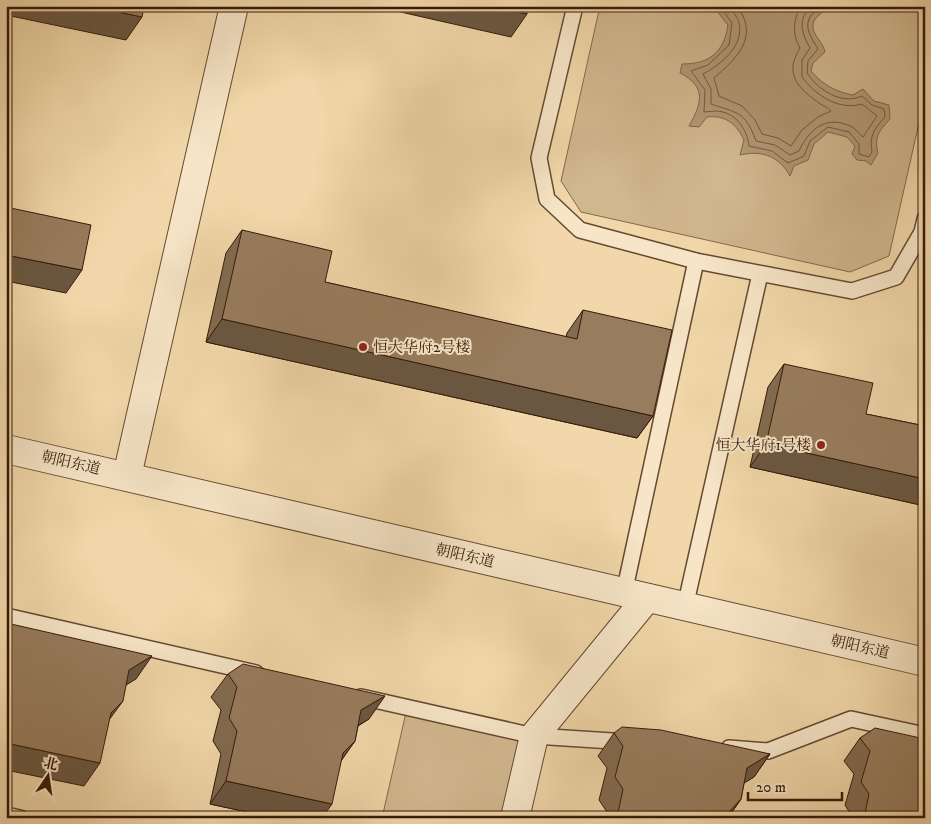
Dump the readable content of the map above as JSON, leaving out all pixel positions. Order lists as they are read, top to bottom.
{
  "streets": {
    "street": ["朝阳东道"]
  },
  "places": ["恒大华府2号楼", "恒大华府1号楼"],
  "scale_bar": "20 m",
  "north": "top"
}
